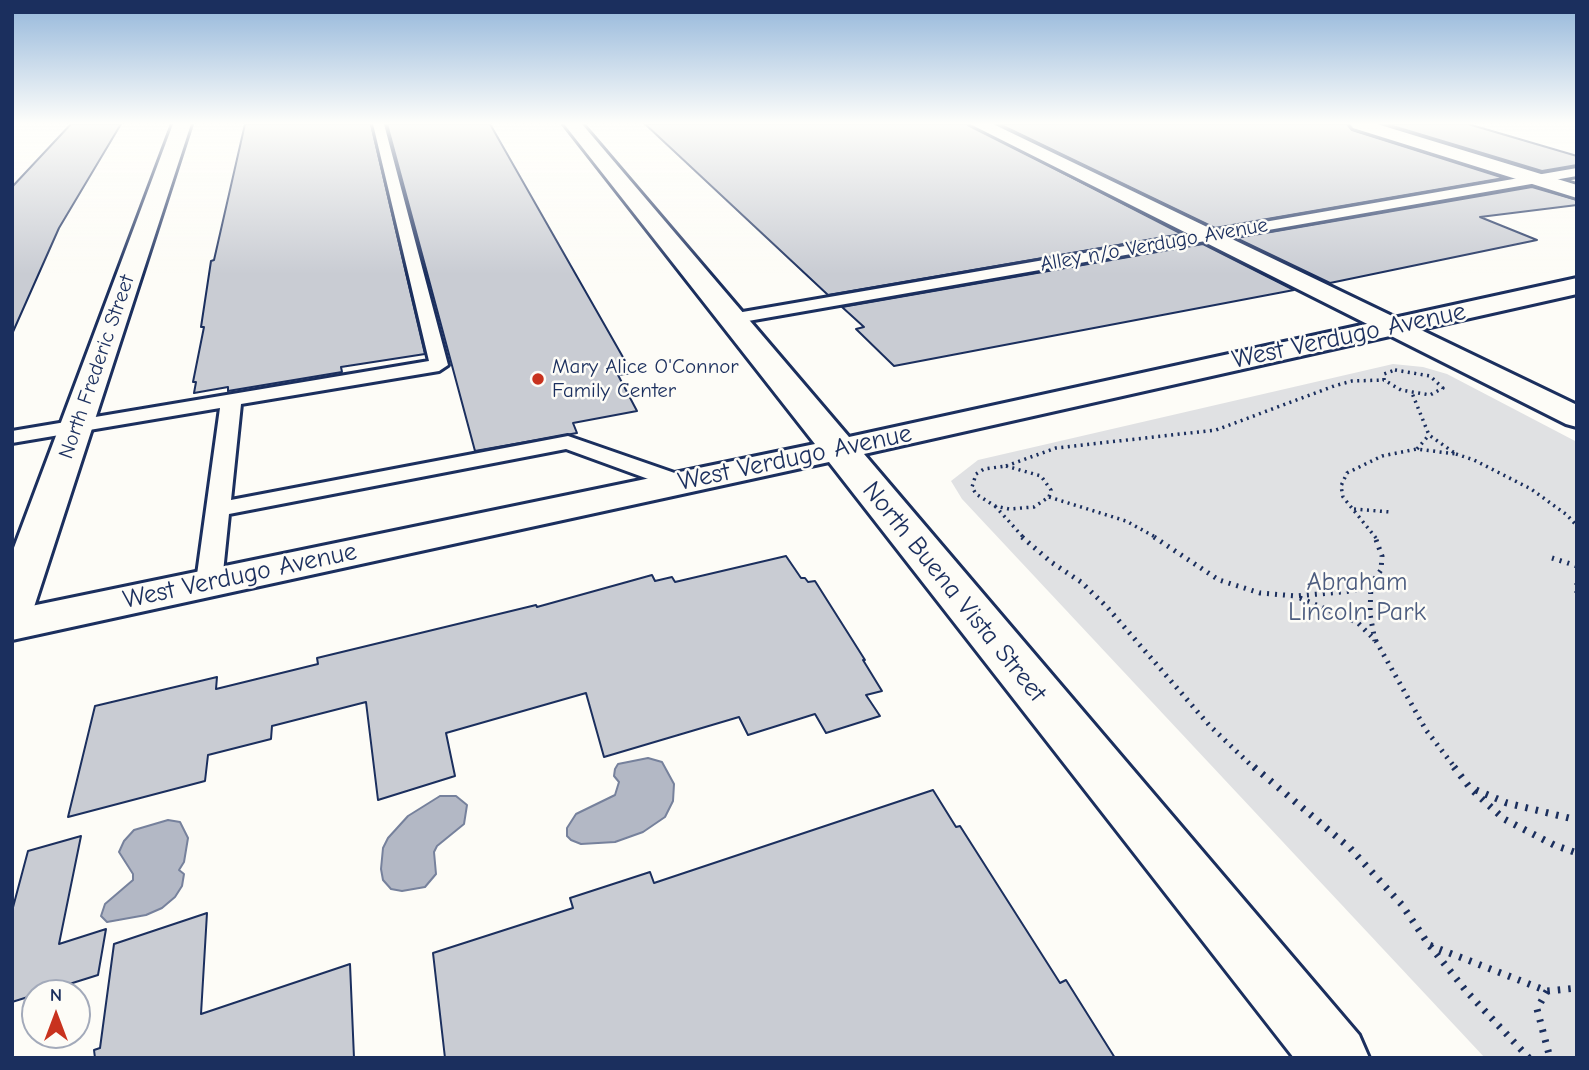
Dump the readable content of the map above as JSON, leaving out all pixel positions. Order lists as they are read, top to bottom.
{
  "streets": {
    "main road": ["West Verdugo Avenue", "North Frederic Street", "North Buena Vista Street"],
    "lane": ["Alley n/o Verdugo Avenue"]
  },
  "crossings": [
    ["Alley n/o Verdugo Avenue", "North Buena Vista Street"],
    ["West Verdugo Avenue", "North Buena Vista Street"]
  ],
  "parks": ["Abraham Lincoln Park"],
  "places": ["Mary Alice O'Connor Family Center"],
  "north": "top"
}
